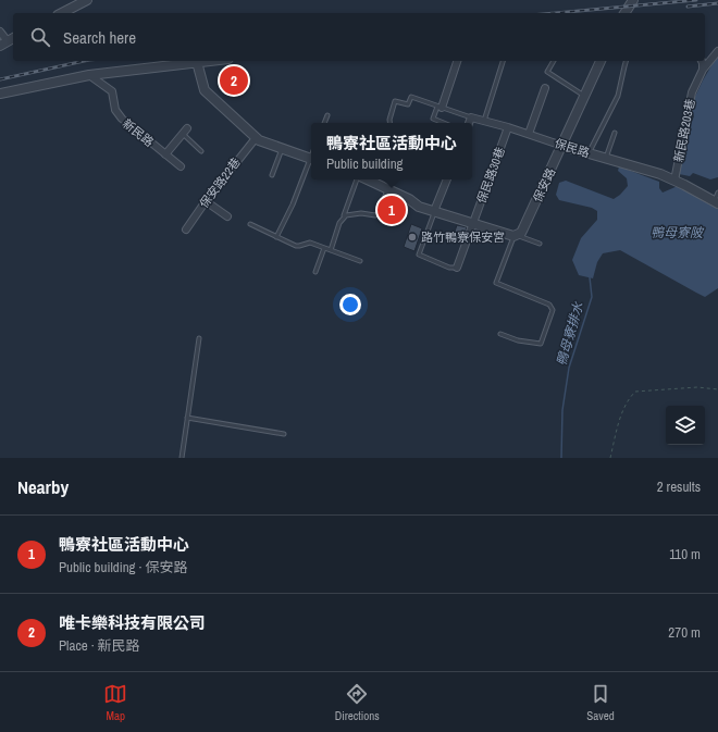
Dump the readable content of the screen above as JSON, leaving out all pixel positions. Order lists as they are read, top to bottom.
{
  "streets": {
    "street": [
      "新民路203巷",
      "新民路",
      "保民路",
      "保民路30巷",
      "保安路22巷",
      "保安路"
    ]
  },
  "crossings": [
    ["新民路203巷", "保民路"],
    ["保民路", "保民路30巷"],
    ["保民路", "保安路"]
  ],
  "water": ["鴨母寮陂", "鴨母寮排水"],
  "places": ["路竹鴨寮保安宮"],
  "page": {
    "search": "Search here",
    "pins": ["2", "1"],
    "popup": ["鴨寮社區活動中心", "Public building"],
    "heading": ["Nearby", "2 results"],
    "list": [
      {
        "mark": "1",
        "name": "鴨寮社區活動中心",
        "note": "Public building · 保安路",
        "value": "110 m"
      },
      {
        "mark": "2",
        "name": "唯卡樂科技有限公司",
        "note": "Place · 新民路",
        "value": "270 m"
      }
    ],
    "nav": ["Map", "Directions", "Saved"]
  }
}
